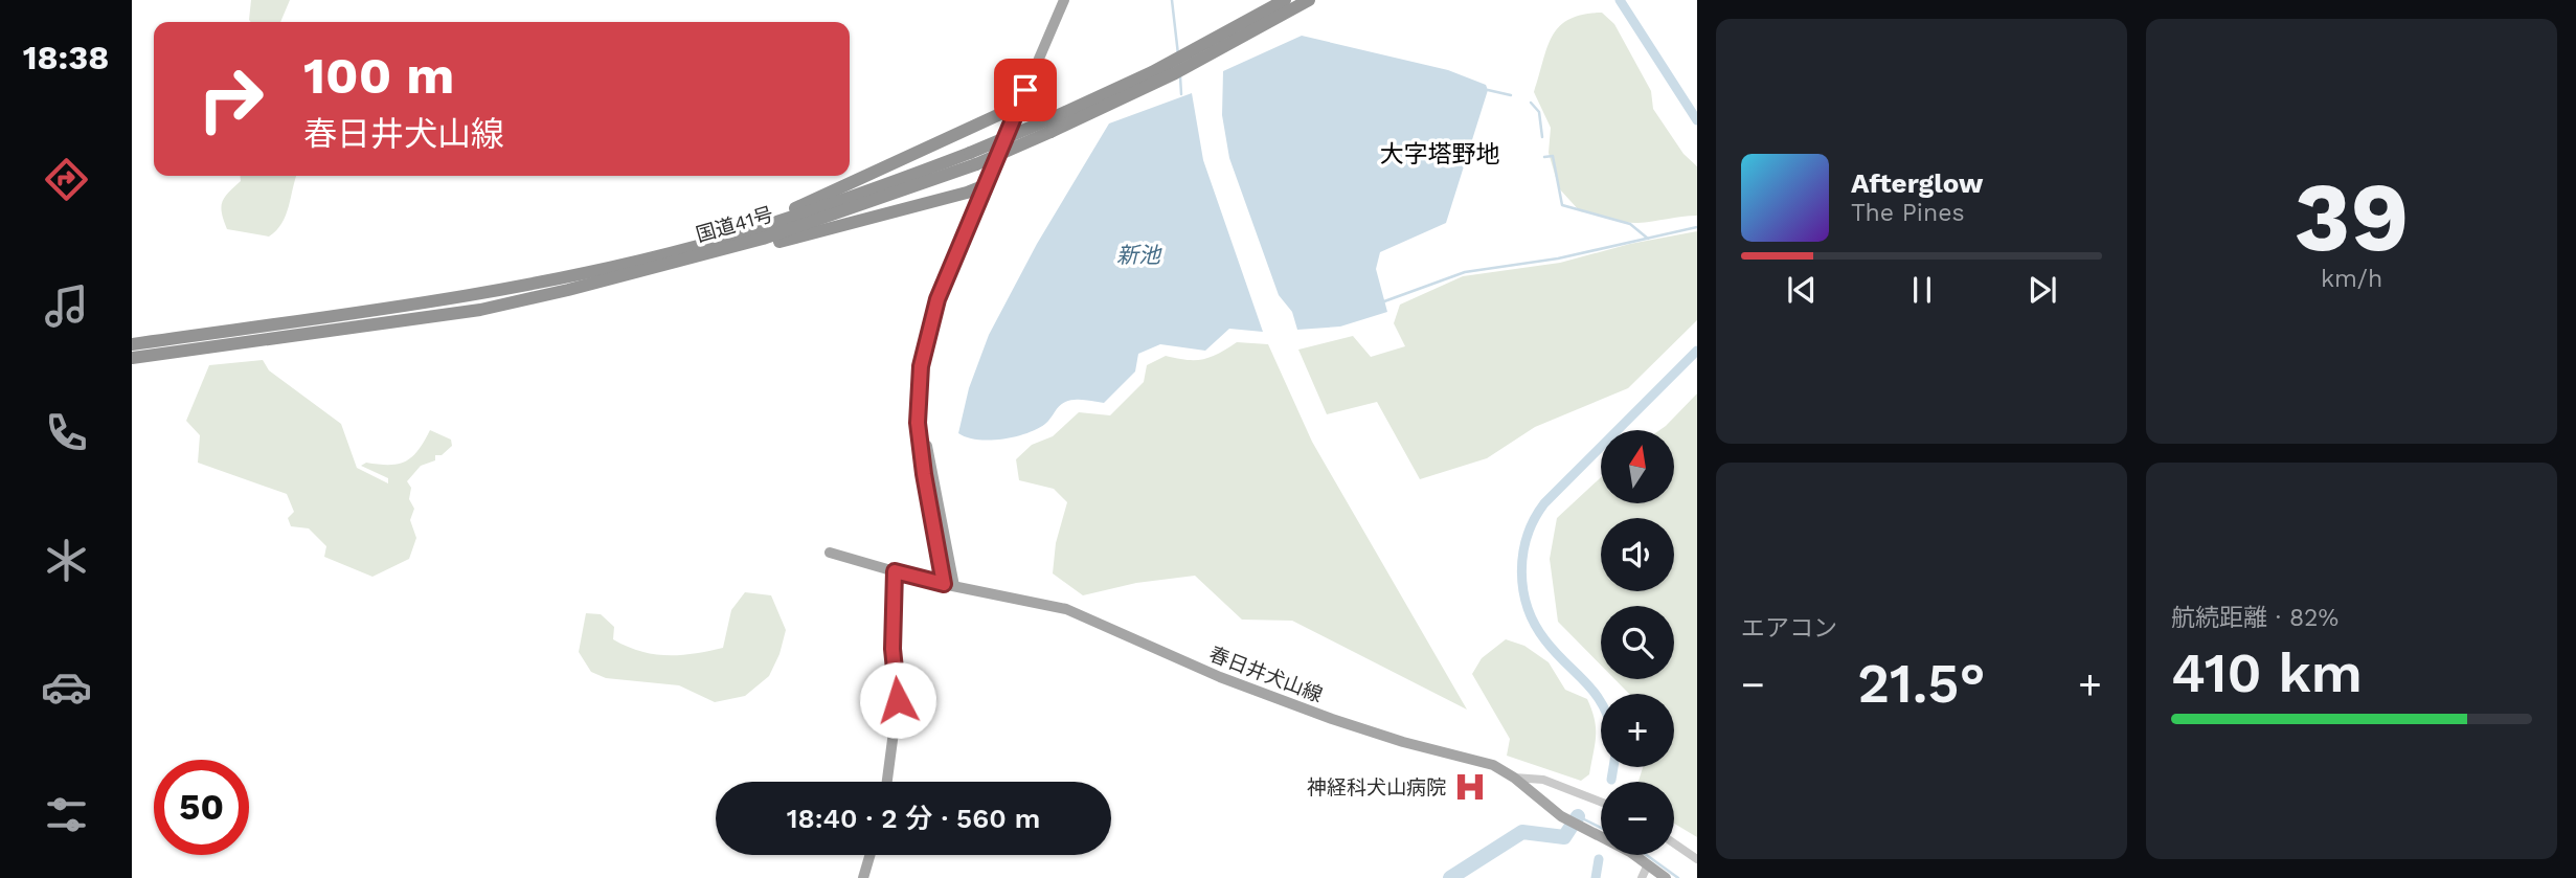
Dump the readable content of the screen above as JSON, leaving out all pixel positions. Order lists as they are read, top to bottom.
{
  "streets": {
    "highway": ["国道41号"],
    "main road": ["春日井犬山線"]
  },
  "districts": ["大字塔野地"],
  "water": ["新池"],
  "places": {
    "hospital": ["神経科犬山病院"]
  },
  "north": "top",
  "page": {
    "tabs": "18:38",
    "tile": [
      ["39", "km/h"],
      "エアコン",
      ["航続距離 · 82%", "410 km"]
    ],
    "turn": ["100 m", "春日井犬山線"],
    "song": ["Afterglow", "The Pines"],
    "map_buttons": ["+", "−"],
    "heat": ["−", "21.5°", "+"],
    "limit": "50",
    "trip": "18:40 · 2 分 · 560 m"
  }
}
